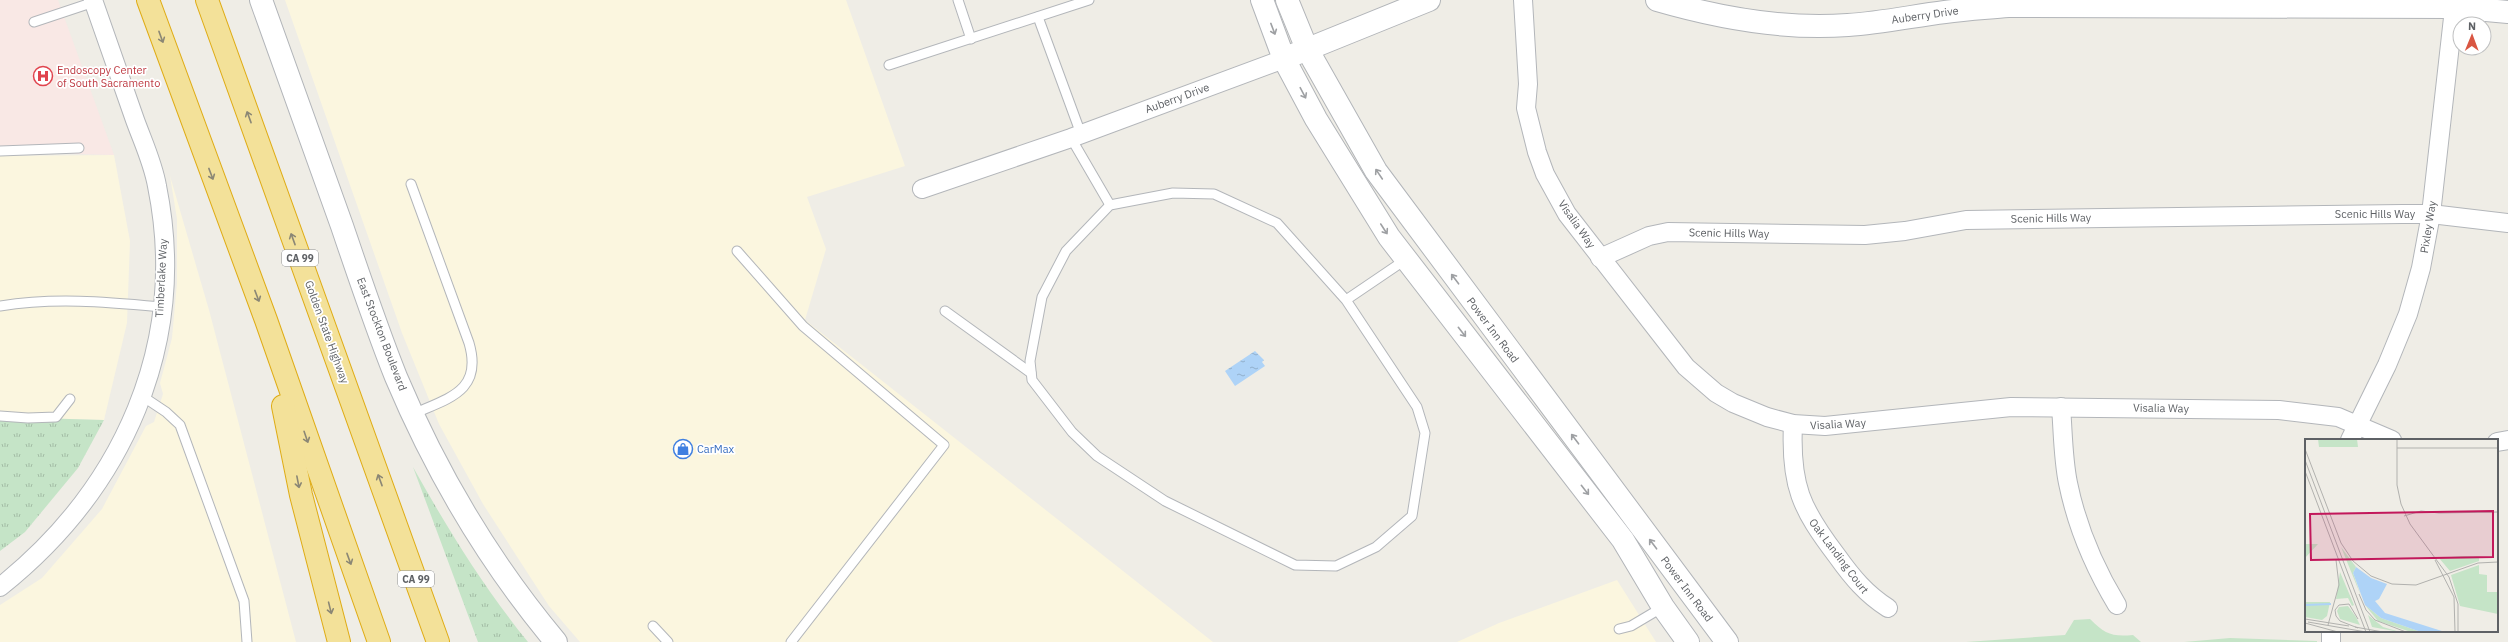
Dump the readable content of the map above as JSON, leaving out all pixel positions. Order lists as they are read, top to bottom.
{
  "streets": {
    "highway": ["CA 99", "Golden State Highway"],
    "street": [
      "Auberry Drive",
      "Scenic Hills Way",
      "Visalia Way",
      "Pixley Way",
      "Timberlake Way",
      "Power Inn Road",
      "East Stockton Boulevard",
      "Oak Landing Court"
    ]
  },
  "crossings": [
    ["Auberry Drive", "Pixley Way"],
    ["Auberry Drive", "Power Inn Road"],
    ["Scenic Hills Way", "Visalia Way"],
    ["Scenic Hills Way", "Pixley Way"],
    ["Visalia Way", "Pixley Way"],
    ["Visalia Way", "Oak Landing Court"]
  ],
  "places": {
    "hospital": ["Endoscopy Center of South Sacramento"],
    "shop": ["CarMax"]
  },
  "north": "top"
}
